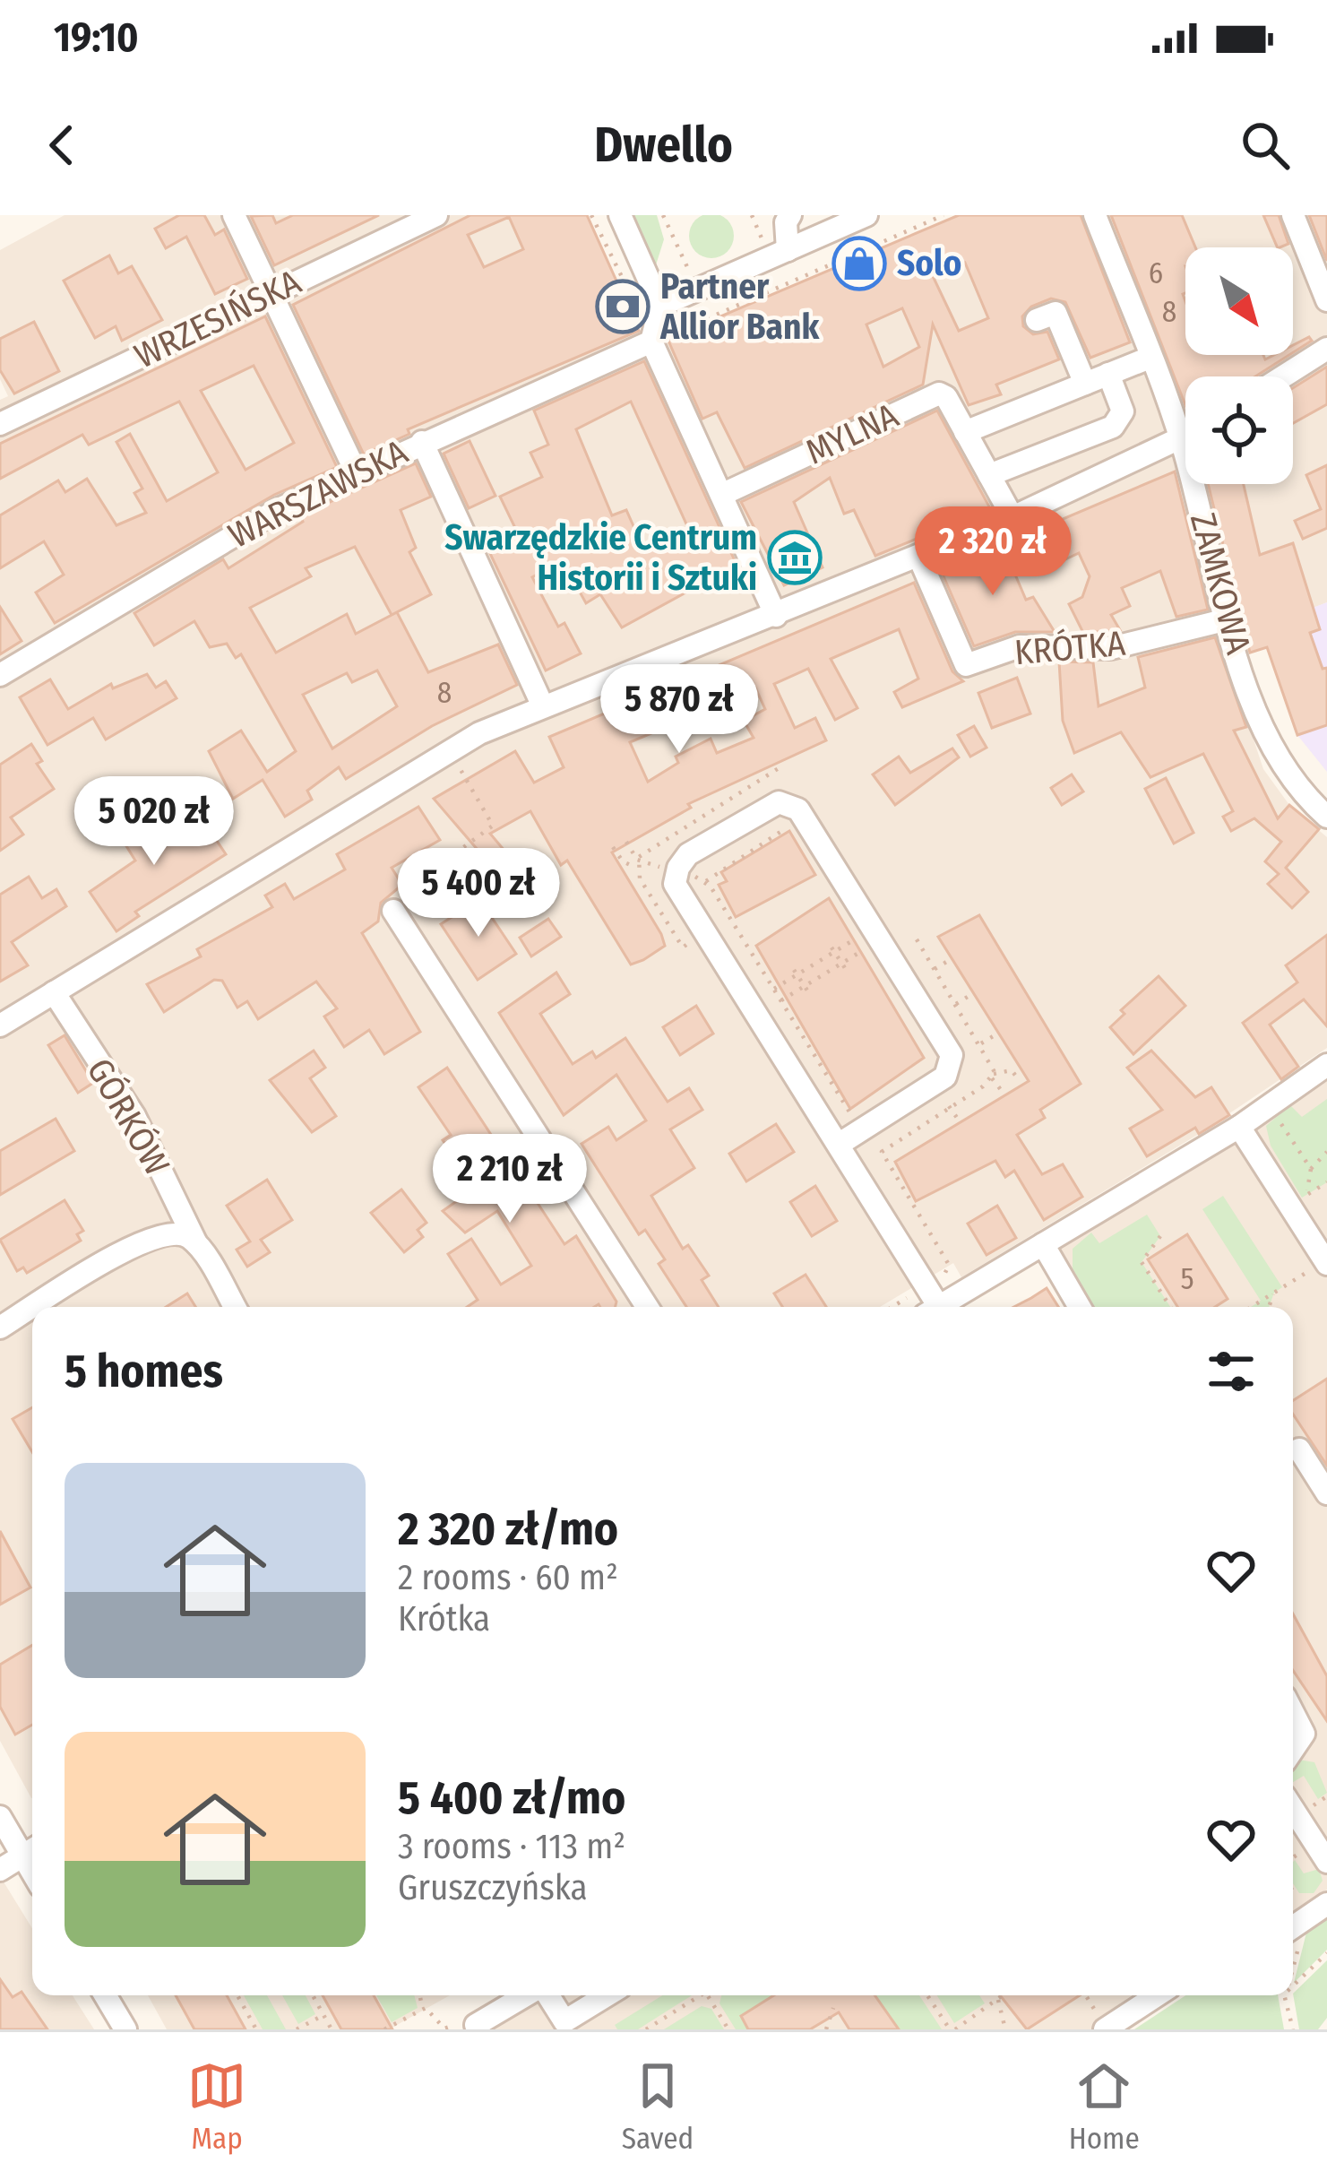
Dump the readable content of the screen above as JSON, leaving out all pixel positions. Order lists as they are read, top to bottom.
{
  "streets": {
    "street": [
      "WRZESIŃSKA",
      "MYLNA",
      "WARSZAWSKA",
      "ZAMKOWA",
      "KRÓTKA",
      "GÓRKÓW"
    ]
  },
  "crossings": [
    ["ZAMKOWA", "KRÓTKA"]
  ],
  "places": {
    "shop": ["Solo"],
    "bank": ["Partner Allior Bank"],
    "museum": ["Swarzędzkie Centrum Historii i Sztuki"]
  },
  "house_numbers": [
    "6",
    "8",
    "8",
    "5"
  ],
  "north": "bottom right",
  "page": {
    "status": "19:10",
    "header": "Dwello",
    "price": [
      "2 320 zł",
      "5 870 zł",
      "5 020 zł",
      "5 400 zł",
      "2 210 zł"
    ],
    "heading": "5 homes",
    "list": [
      {
        "name": "2 320 zł/mo",
        "note": "2 rooms · 60 m² · Krótka"
      },
      {
        "name": "5 400 zł/mo",
        "note": "3 rooms · 113 m² · Gruszczyńska"
      }
    ],
    "tabs": ["Map", "Saved", "Home"]
  }
}
